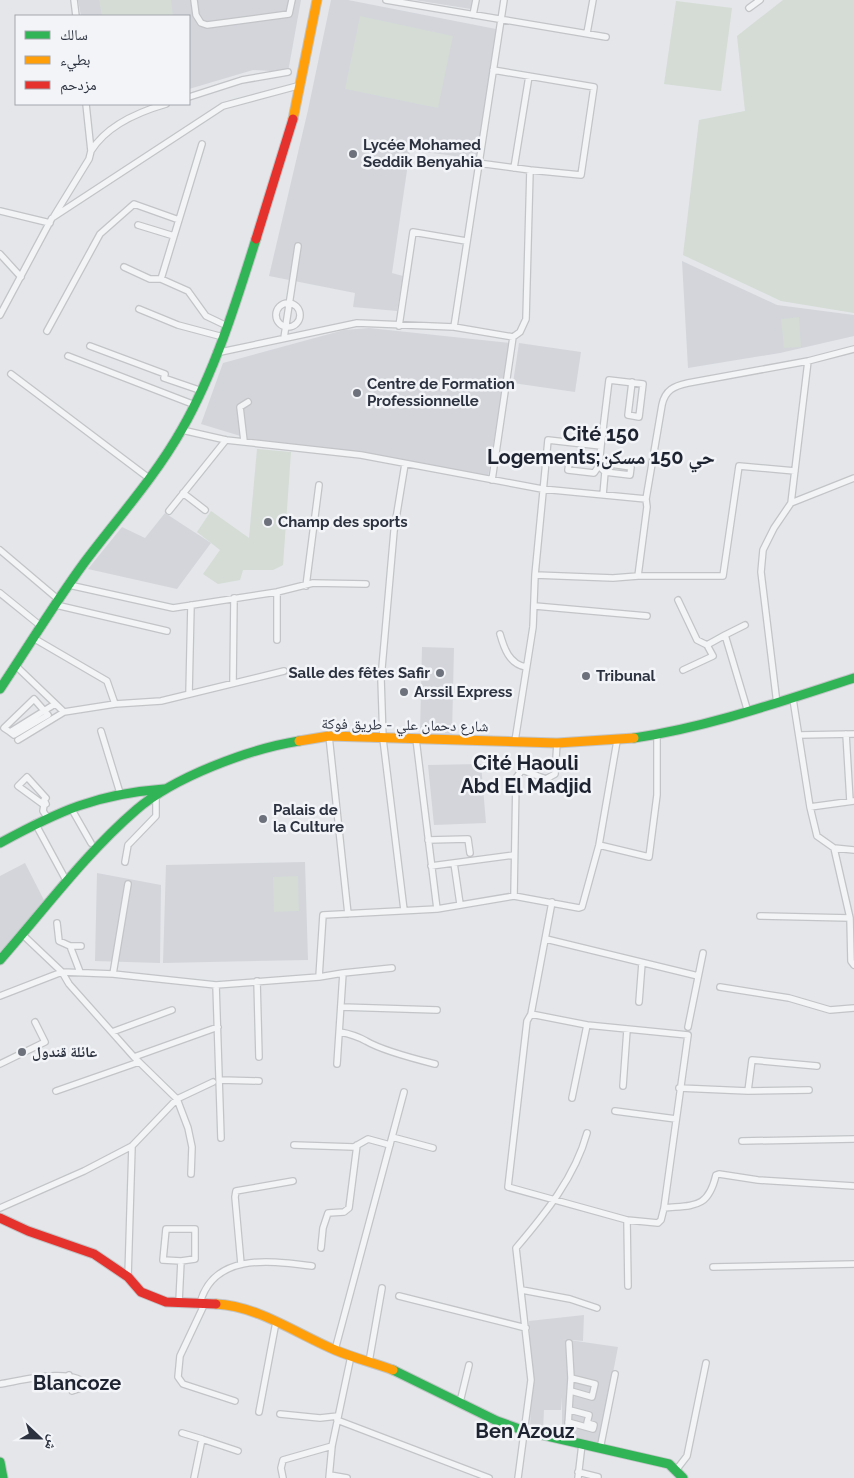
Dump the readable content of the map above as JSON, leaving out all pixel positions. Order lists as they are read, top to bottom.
{
  "streets": {
    "main road": ["شارع دحمان علي - طريق فوكة"]
  },
  "districts": [
    "Cité 150 Logements;حي 150 مسكن",
    "Cité Haouli Abd El Madjid",
    "Blancoze",
    "Ben Azouz"
  ],
  "places": [
    "Lycée Mohamed Seddik Benyahia",
    "Centre de Formation Professionnelle",
    "Champ des sports",
    "Salle des fêtes Safir",
    "Tribunal",
    "Arssil Express",
    "Palais de la Culture",
    "عائلة قندول"
  ],
  "legend": ["سالك", "بطيء", "مزدحم"],
  "north": "right"
}
